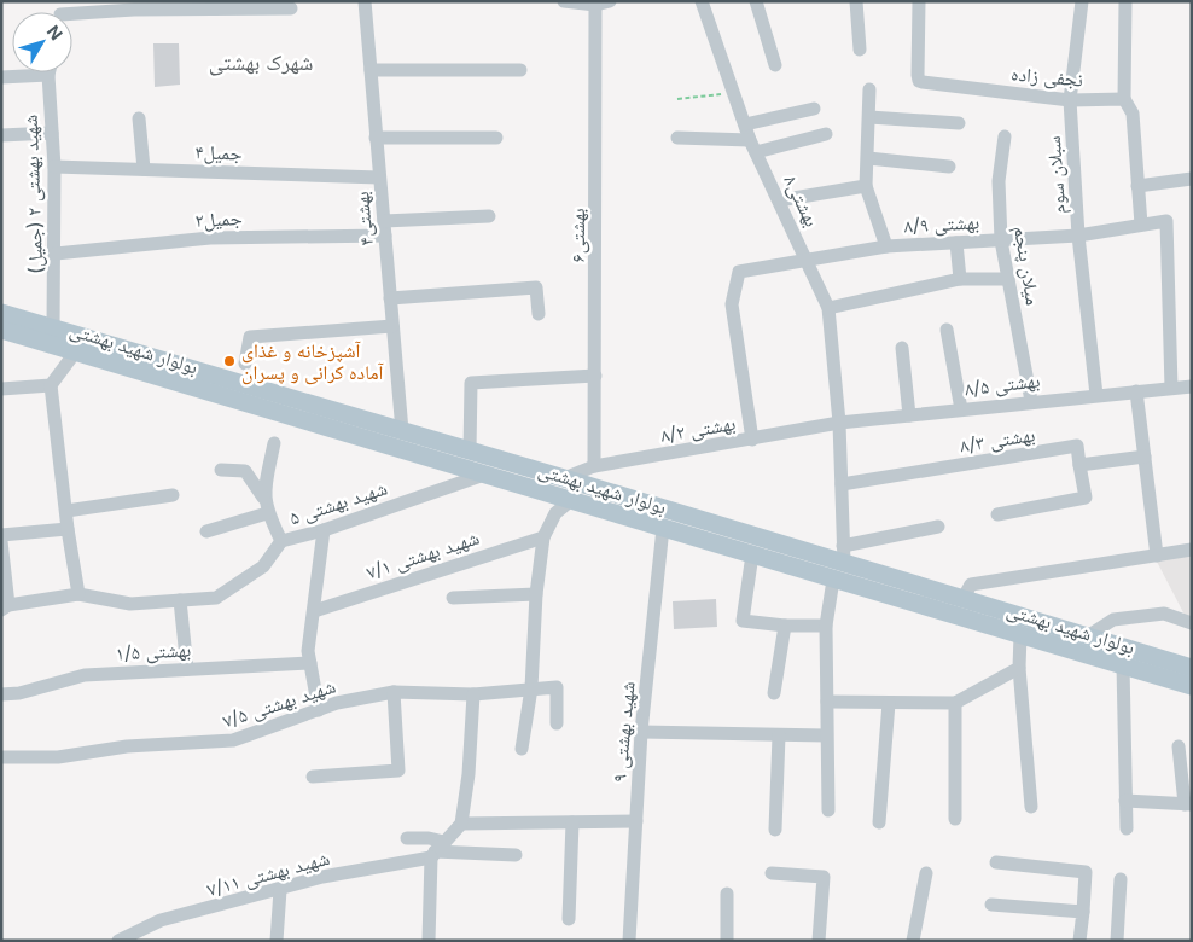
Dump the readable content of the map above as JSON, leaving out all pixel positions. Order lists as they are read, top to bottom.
{
  "streets": {
    "main road": ["بولوار شهید بهشتی"],
    "street": [
      "نجفی زاده",
      "جمیل۴",
      "سبلان سوم",
      "شهید بهشتی ۲ (جمیل)",
      "بهشتی۸",
      "جمیل۲",
      "بهشتی۴",
      "بهشتی ۸/۹",
      "بهشتی۶",
      "میلان پنجم",
      "بهشتی ۸/۵",
      "بهشتی ۸/۲",
      "بهشتی ۸/۳",
      "شهید بهشتی ۵",
      "شهید بهشتی ۷/۱",
      "بهشتی ۱/۵",
      "شهید بهشتی ۷/۵",
      "شهید بهشتی ۹",
      "شهید بهشتی ۷/۱۱"
    ]
  },
  "crossings": [
    ["نجفی زاده", "سبلان سوم"],
    ["جمیل۴", "شهید بهشتی ۲ (جمیل)"],
    ["جمیل۴", "بهشتی۴"],
    ["سبلان سوم", "بهشتی ۸/۹"],
    ["سبلان سوم", "بهشتی ۸/۵"],
    ["شهید بهشتی ۲ (جمیل)", "جمیل۲"],
    ["شهید بهشتی ۲ (جمیل)", "بولوار شهید بهشتی"],
    ["بهشتی۸", "بهشتی ۸/۹"],
    ["بهشتی۸", "بولوار شهید بهشتی"],
    ["بهشتی۸", "بهشتی ۸/۵"],
    ["بهشتی۸", "بهشتی ۸/۲"],
    ["بهشتی۸", "بهشتی ۸/۳"],
    ["جمیل۲", "بهشتی۴"],
    ["بهشتی۴", "بولوار شهید بهشتی"],
    ["بهشتی ۸/۹", "میلان پنجم"],
    ["بهشتی ۸/۹", "بهشتی ۸/۲"],
    ["بهشتی۶", "بهشتی ۸/۲"],
    ["میلان پنجم", "بهشتی ۸/۵"],
    ["بولوار شهید بهشتی", "بهشتی ۸/۲"],
    ["بولوار شهید بهشتی", "شهید بهشتی ۵"],
    ["بولوار شهید بهشتی", "شهید بهشتی ۹"],
    ["بهشتی ۸/۵", "بهشتی ۸/۲"]
  ],
  "districts": ["شهرک بهشتی"],
  "places": ["آشپزخانه و غذای آماده کرانی و پسران"],
  "north": "top right"
}
